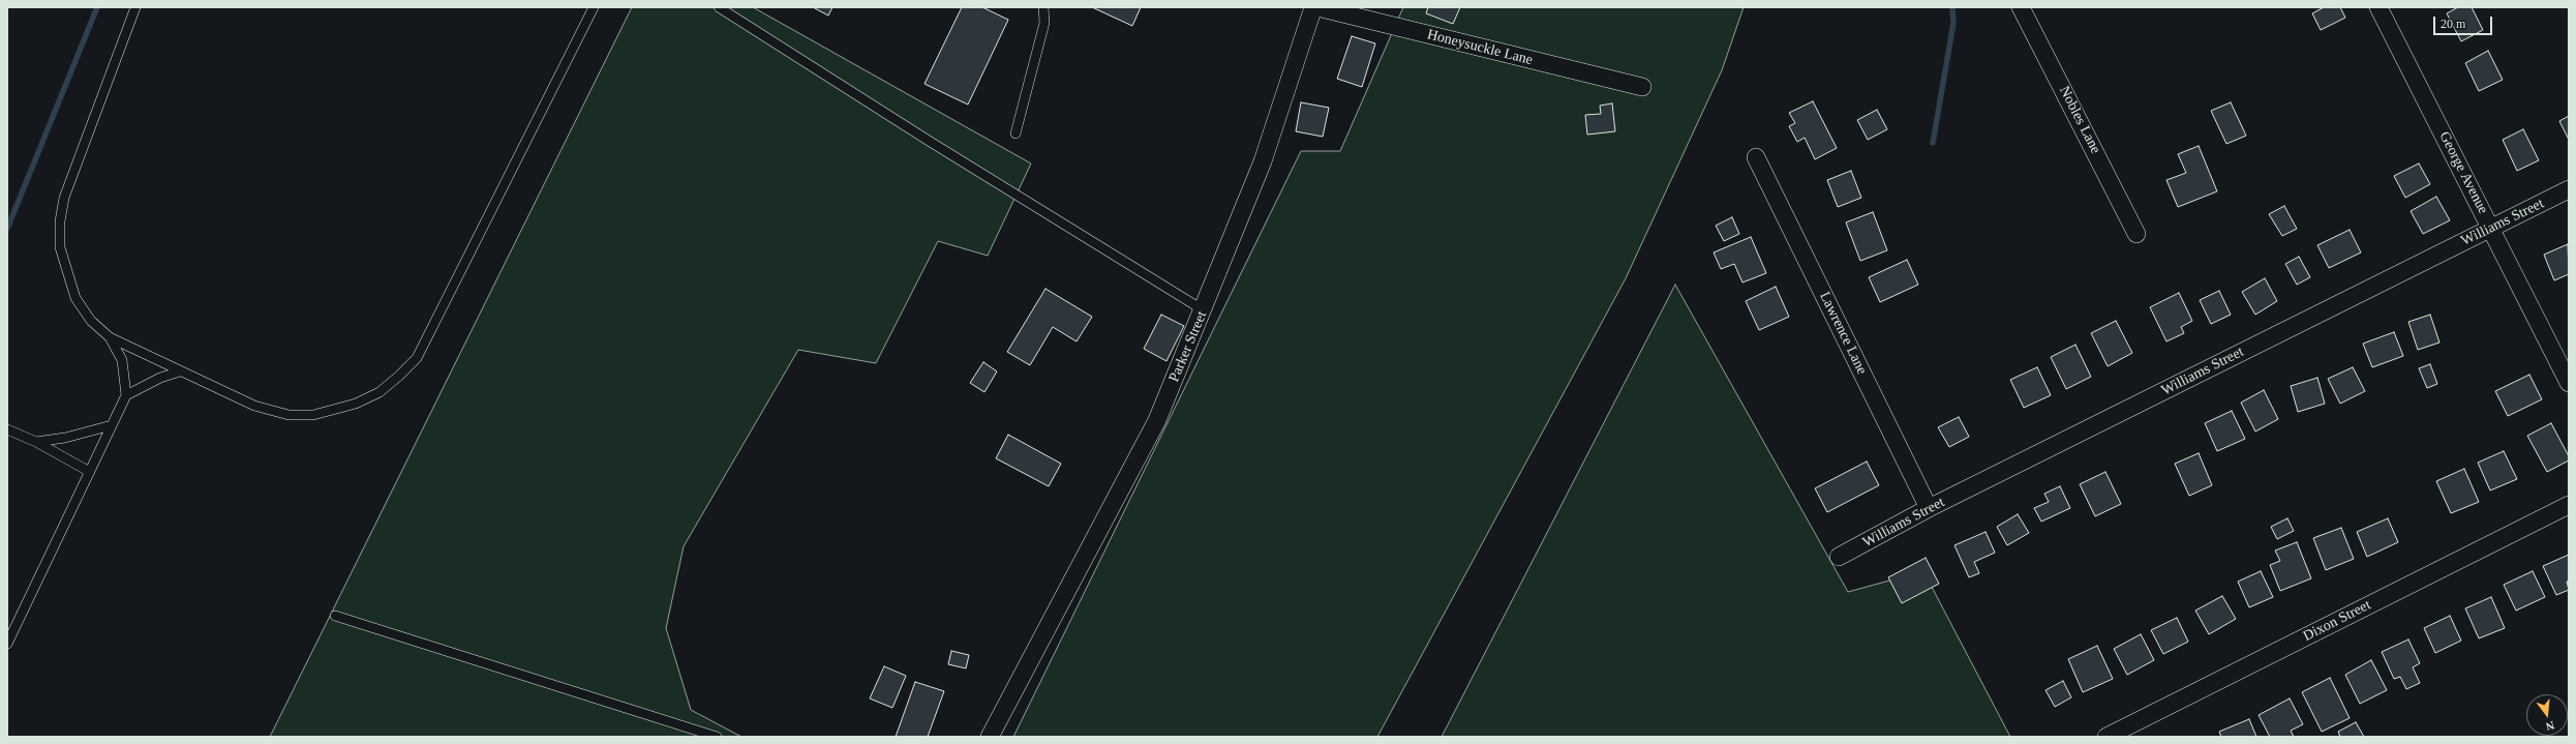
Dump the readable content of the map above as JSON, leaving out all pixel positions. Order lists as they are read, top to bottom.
{
  "streets": {
    "street": [
      "Honeysuckle Lane",
      "Nobles Lane",
      "George Avenue",
      "Williams Street",
      "Lawrence Lane",
      "Parker Street",
      "Dixon Street"
    ]
  },
  "crossings": [
    ["George Avenue", "Williams Street"],
    ["Williams Street", "Lawrence Lane"]
  ],
  "scale_bar": "20 m",
  "north": "bottom"
}
